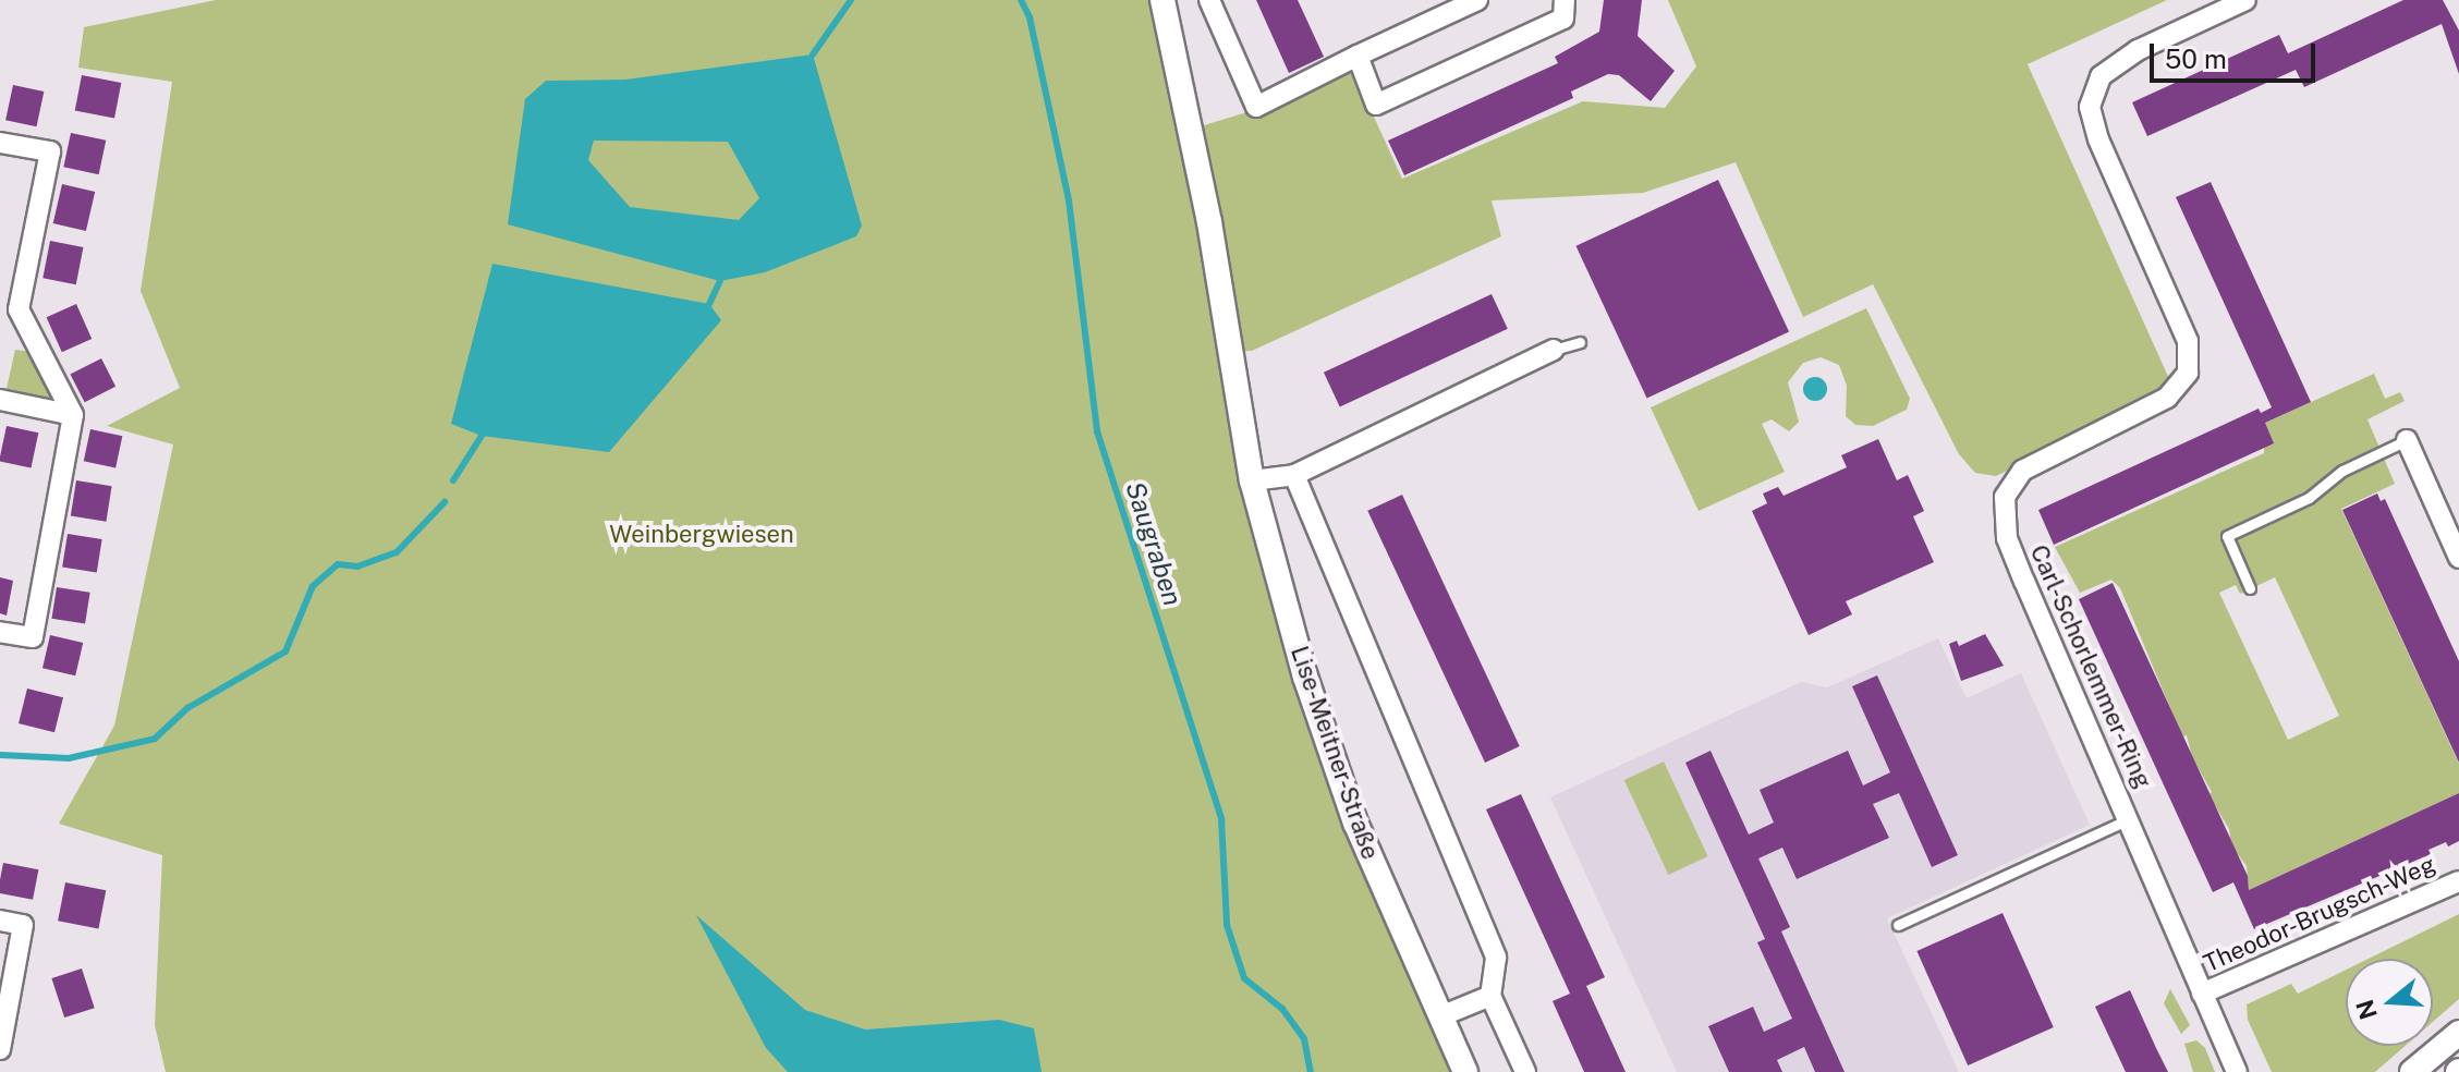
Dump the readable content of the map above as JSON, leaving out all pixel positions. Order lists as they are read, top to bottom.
{
  "streets": {
    "street": ["Carl-Schorlemmer-Ring", "Lise-Meitner-Straße", "Theodor-Brugsch-Weg"]
  },
  "crossings": [
    ["Carl-Schorlemmer-Ring", "Theodor-Brugsch-Weg"]
  ],
  "water": ["Saugraben"],
  "parks": ["Weinbergwiesen"],
  "scale_bar": "50 m",
  "north": "left"
}
